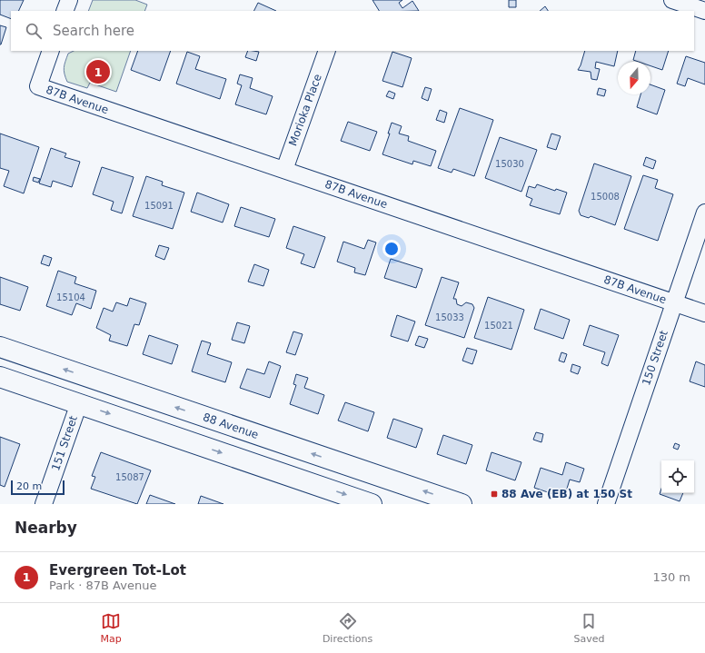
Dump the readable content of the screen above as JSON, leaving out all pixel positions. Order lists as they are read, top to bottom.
{
  "streets": {
    "main road": ["88 Avenue"],
    "street": [
      "87B Avenue",
      "Morioka Place",
      "150 Street",
      "151 Street"
    ]
  },
  "crossings": [
    ["87B Avenue", "Morioka Place"],
    ["87B Avenue", "150 Street"]
  ],
  "places": {
    "transit": ["88 Ave (EB) at 150 St"]
  },
  "house_numbers": [
    "15030",
    "15008",
    "15091",
    "15104",
    "15033",
    "15021",
    "15087"
  ],
  "scale_bar": "20 m",
  "north": "bottom",
  "page": {
    "search": "Search here",
    "pins": "1",
    "scale": "20 m",
    "heading": "Nearby",
    "list": [
      {
        "mark": "1",
        "name": "Evergreen Tot-Lot",
        "note": "Park · 87B Avenue",
        "value": "130 m"
      }
    ],
    "nav": ["Map", "Directions", "Saved"]
  }
}
